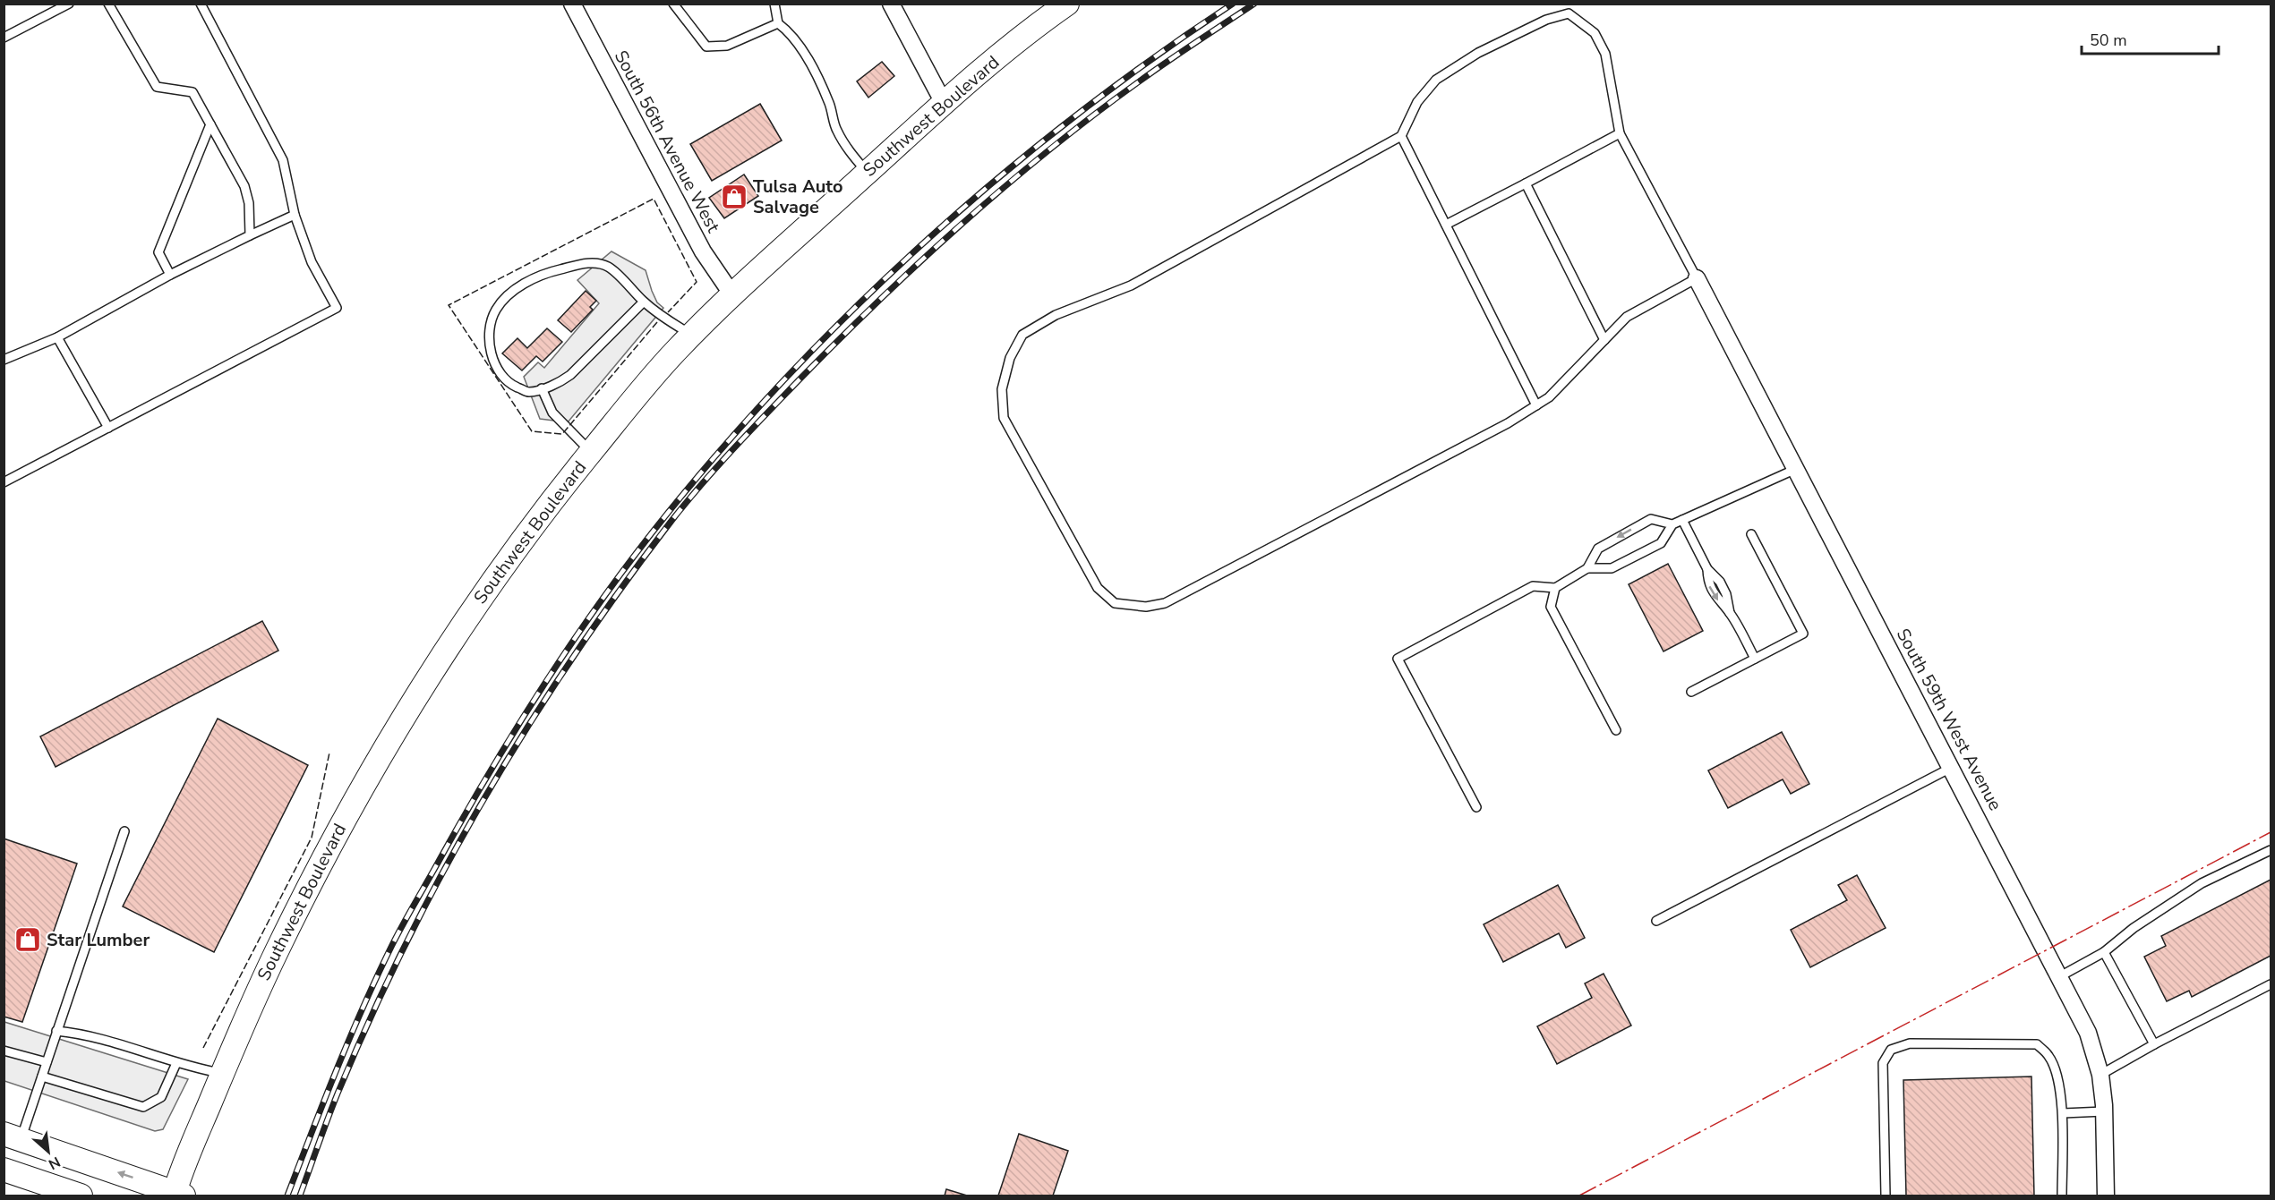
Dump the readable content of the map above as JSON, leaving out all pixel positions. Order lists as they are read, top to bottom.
{
  "streets": {
    "street": ["Southwest Boulevard", "South 56th Avenue West", "South 59th West Avenue"]
  },
  "crossings": [
    ["Southwest Boulevard", "South 56th Avenue West"]
  ],
  "places": {
    "shop": ["Tulsa Auto Salvage", "Star Lumber"]
  },
  "scale_bar": "50 m",
  "north": "bottom right"
}
